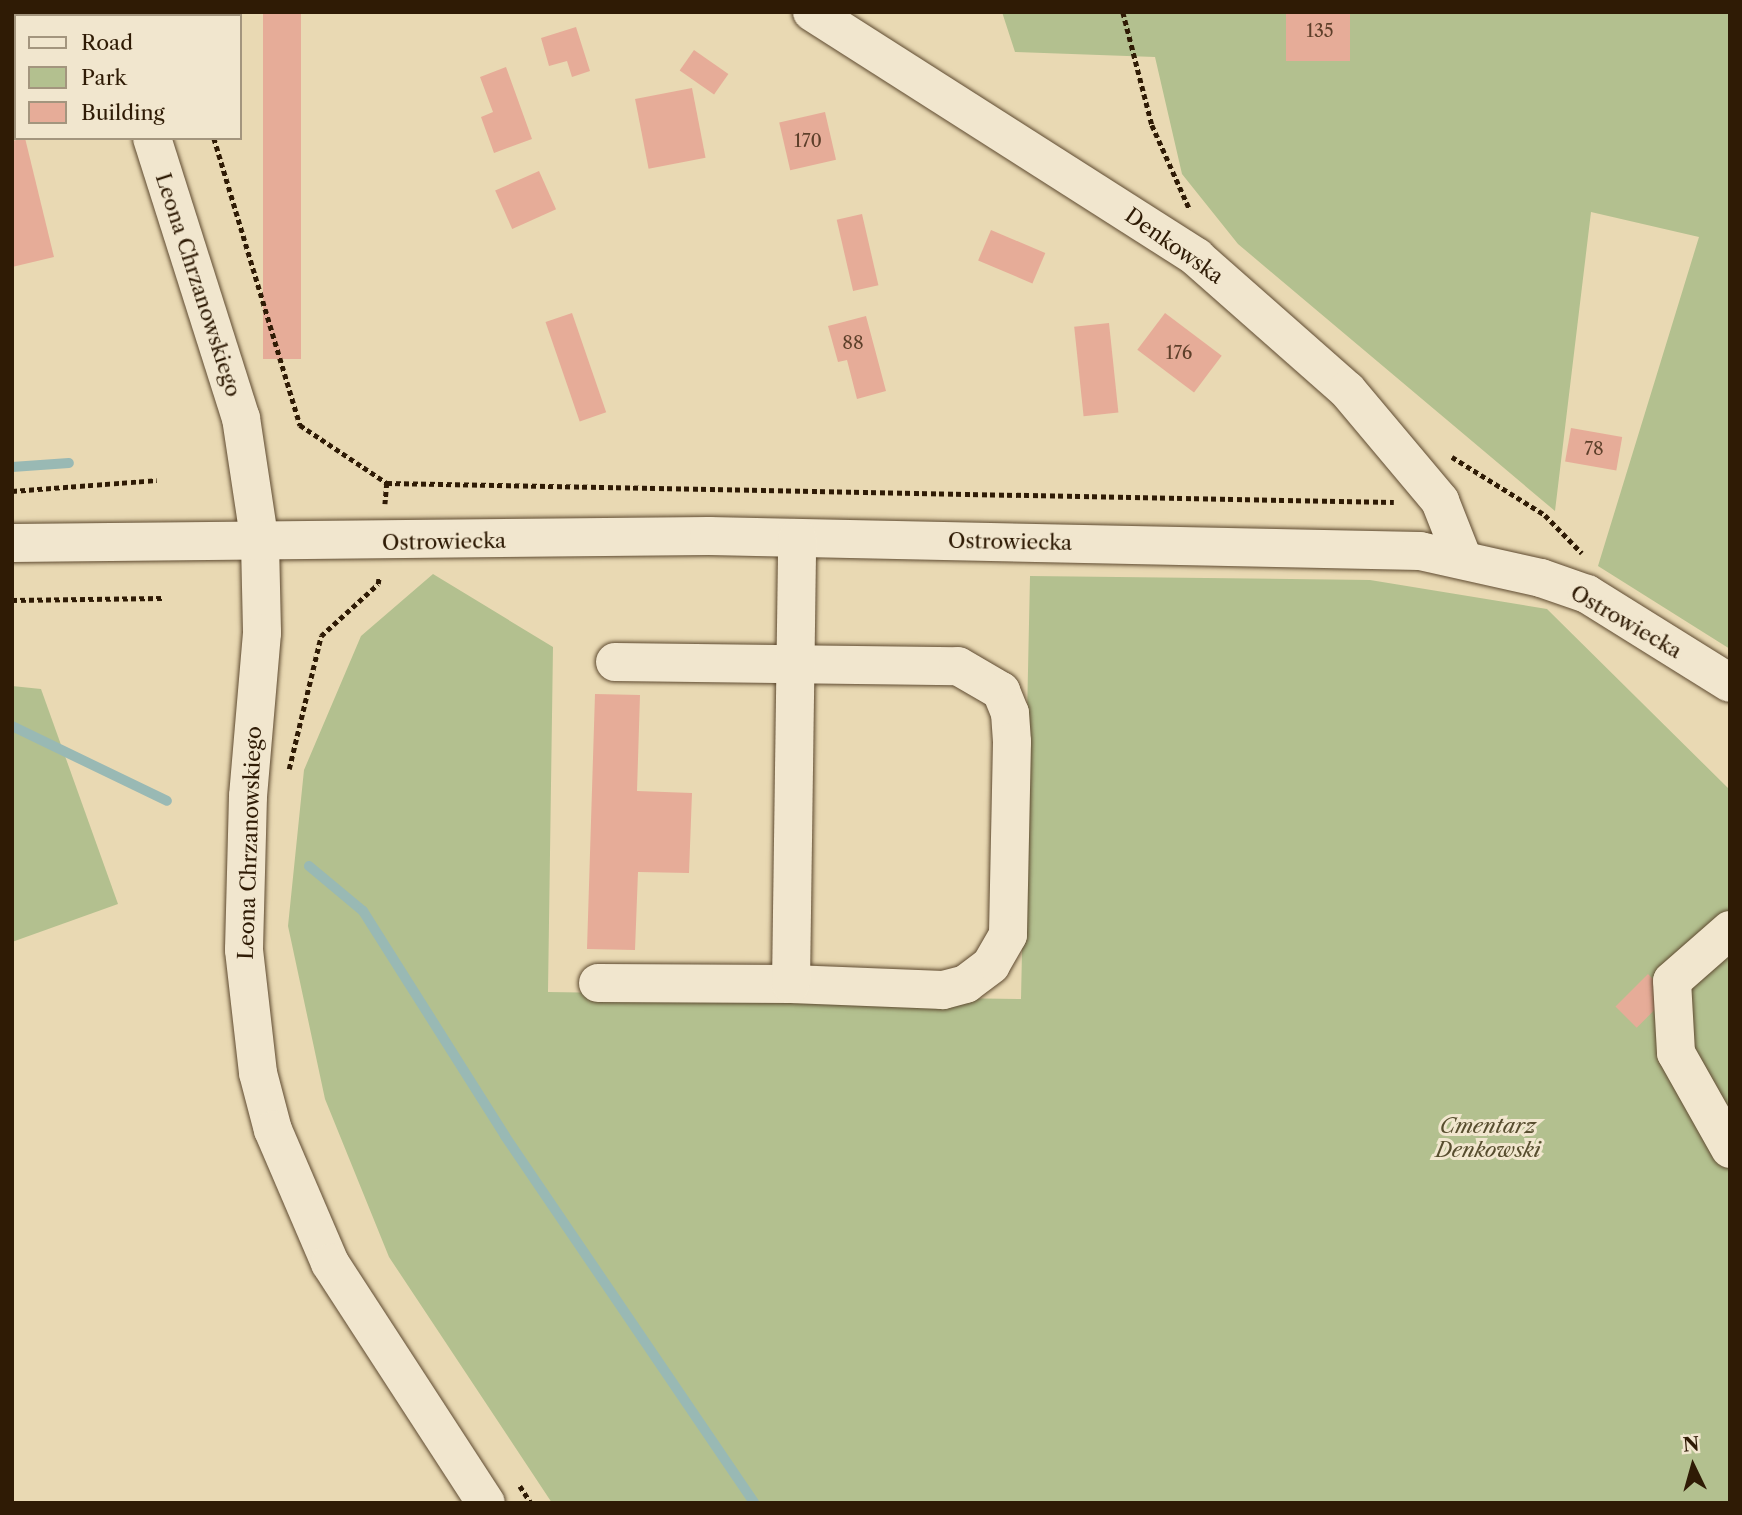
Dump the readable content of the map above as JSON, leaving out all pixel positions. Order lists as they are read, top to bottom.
{
  "streets": {
    "street": ["Denkowska", "Leona Chrzanowskiego", "Ostrowiecka"]
  },
  "crossings": [
    ["Denkowska", "Ostrowiecka"],
    ["Leona Chrzanowskiego", "Ostrowiecka"]
  ],
  "parks": ["Cmentarz Denkowski"],
  "house_numbers": [
    "135",
    "170",
    "88",
    "176",
    "78"
  ],
  "legend": ["Road", "Park", "Building"],
  "north": "top"
}
